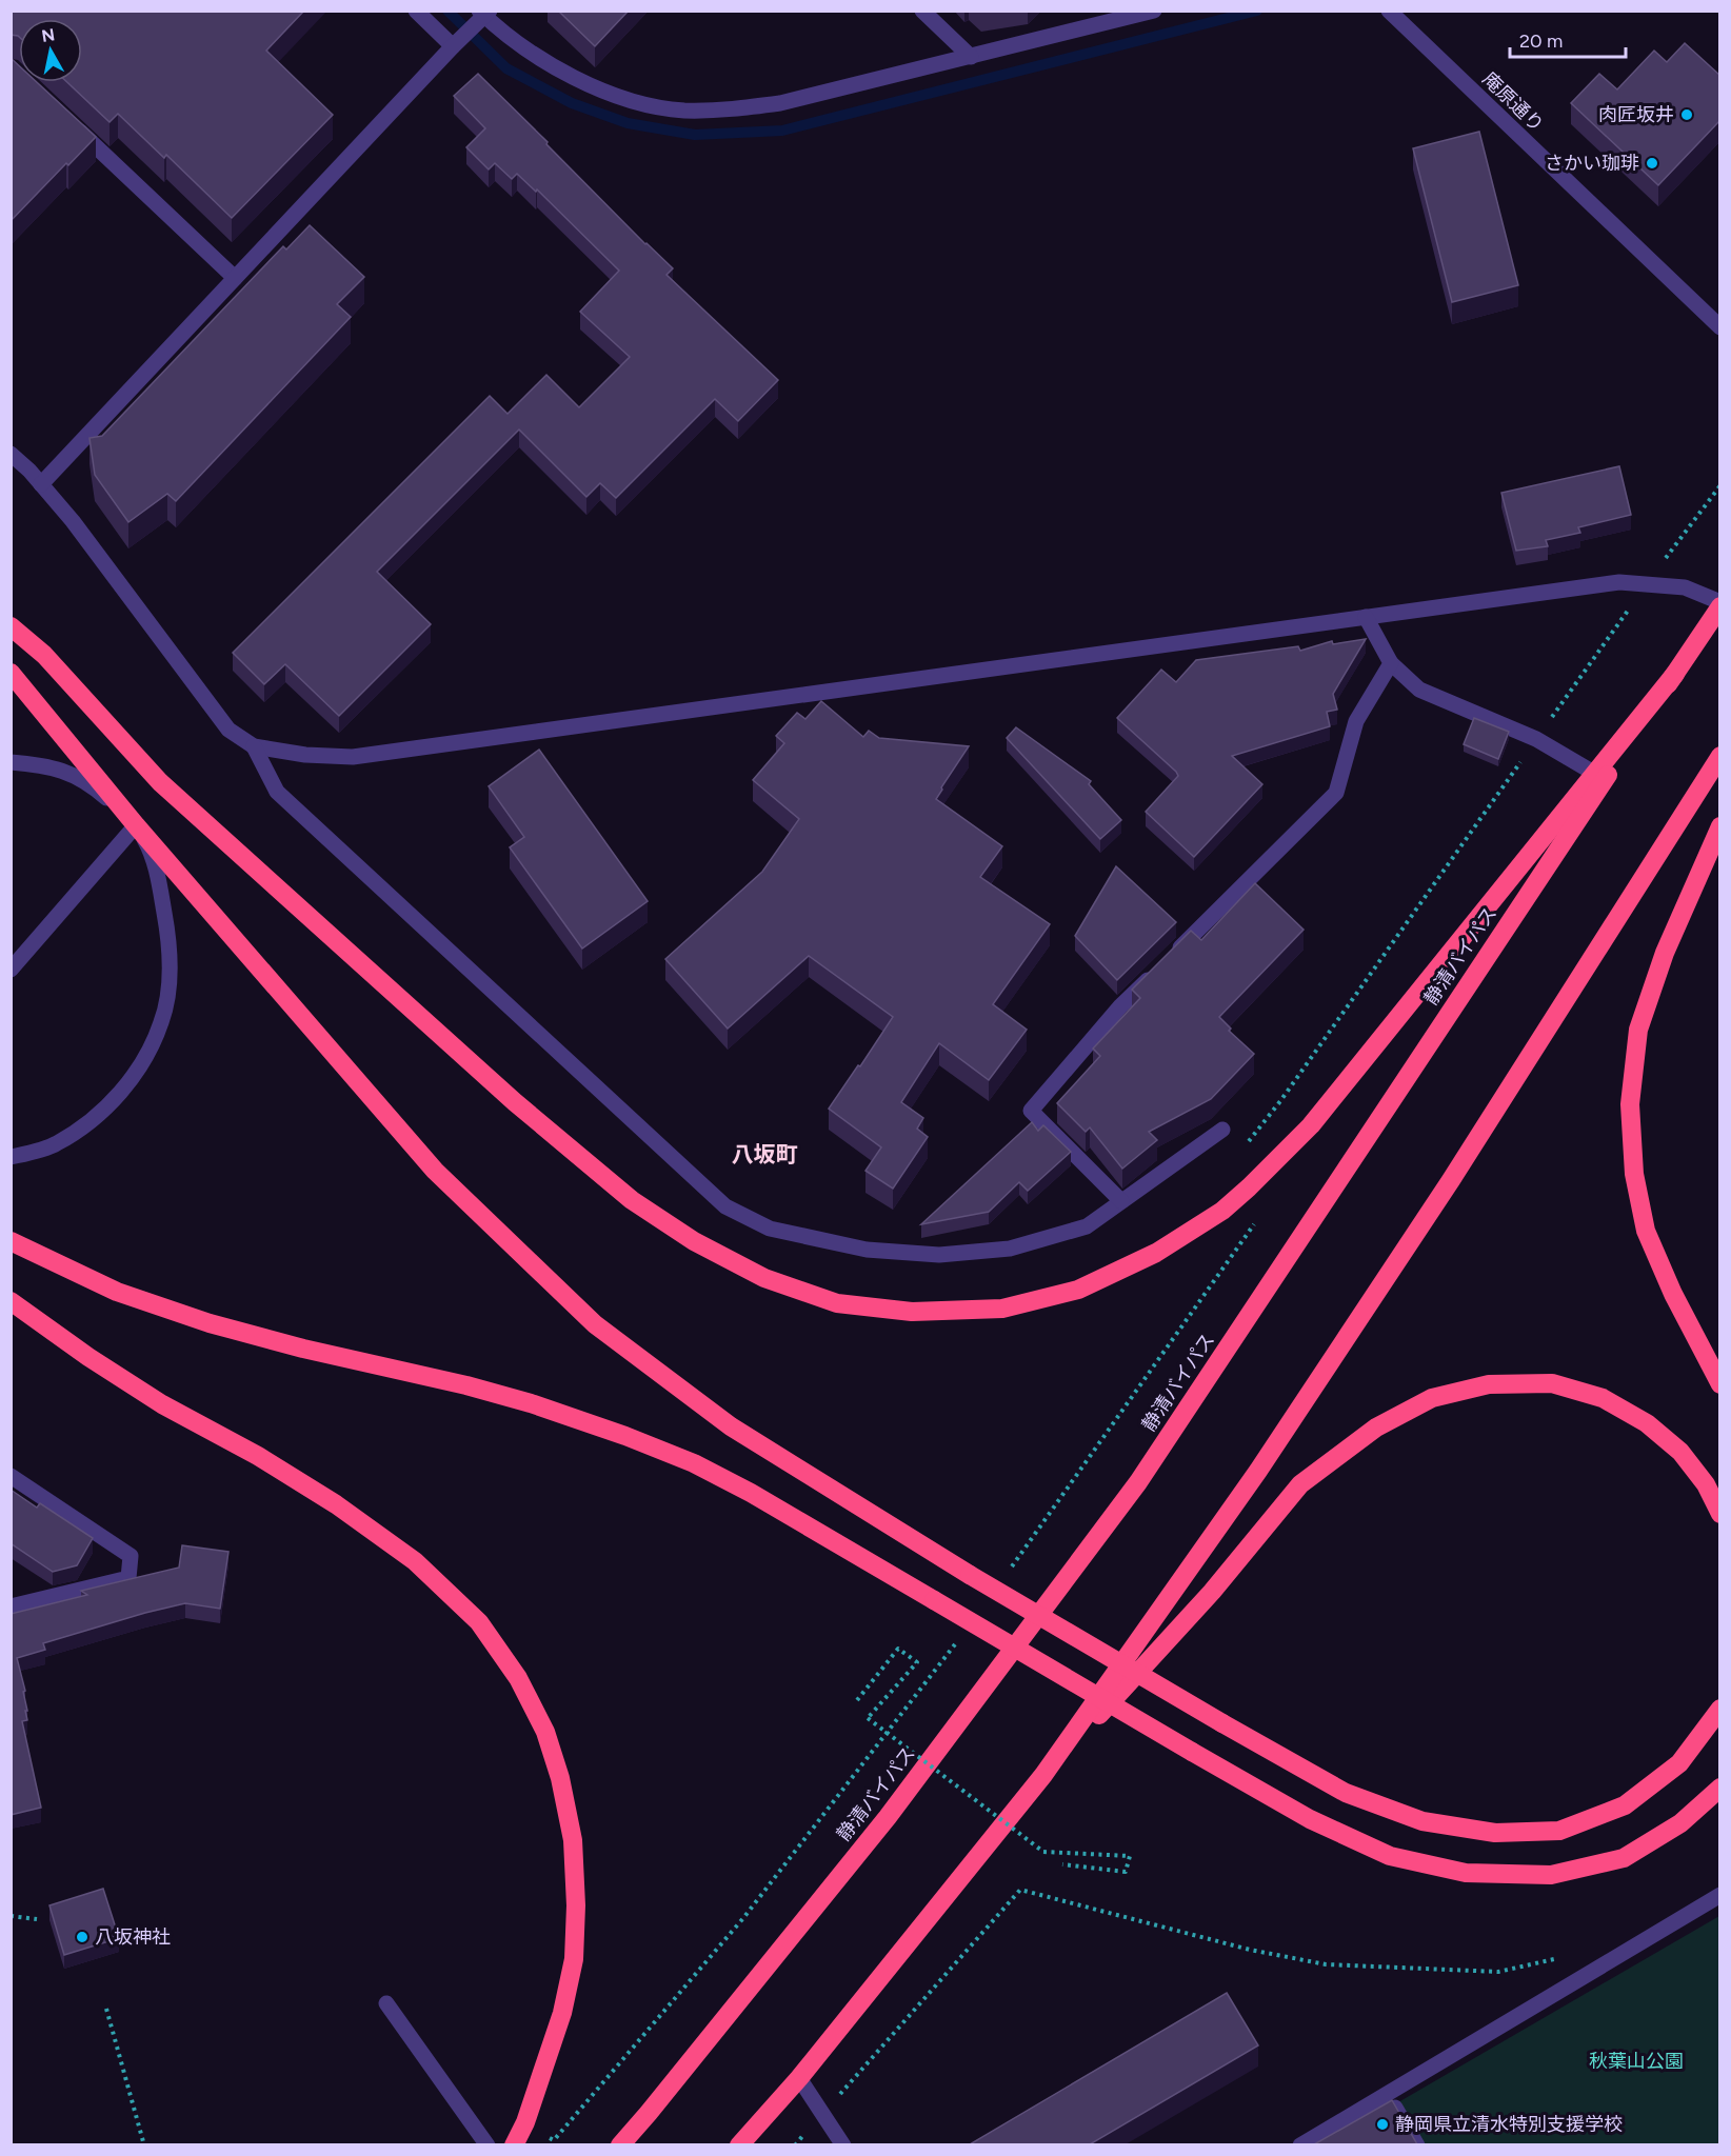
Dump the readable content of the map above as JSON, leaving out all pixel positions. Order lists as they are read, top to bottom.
{
  "streets": {
    "highway": ["静清バイパス"],
    "street": ["庵原通り"]
  },
  "districts": ["八坂町"],
  "parks": ["秋葉山公園"],
  "places": [
    "肉匠坂井",
    "さかい珈琲",
    "八坂神社",
    "静岡県立清水特別支援学校"
  ],
  "scale_bar": "20 m",
  "north": "top"
}
